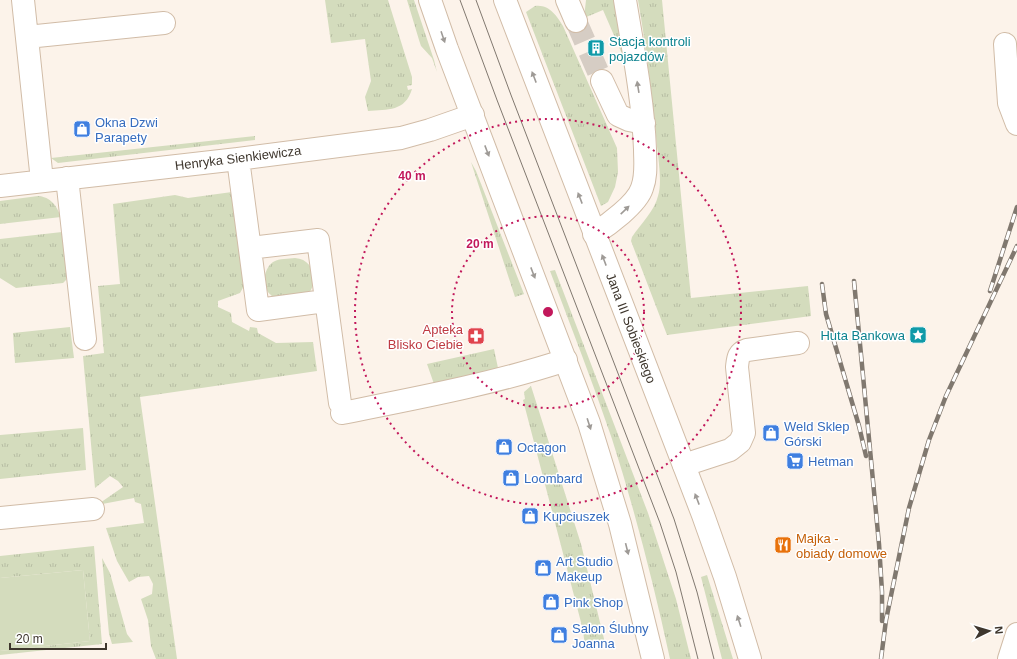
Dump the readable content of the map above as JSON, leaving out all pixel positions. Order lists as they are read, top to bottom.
{
  "streets": {
    "main road": ["Henryka Sienkiewicza", "Jana III Sobieskiego"]
  },
  "places": {
    "building": ["Stacja kontroli pojazdów"],
    "shop": [
      "Okna Dzwi Parapety",
      "Weld Sklep Górski",
      "Octagon",
      "Loombard",
      "Kupciuszek",
      "Art Studio Makeup",
      "Pink Shop",
      "Salon Ślubny Joanna"
    ],
    "place": ["Huta Bankowa"],
    "pharmacy": ["Apteka Blisko Ciebie"],
    "supermarket": ["Hetman"],
    "restaurant": ["Majka - obiady domowe"]
  },
  "scale_bar": "20 m",
  "north": "right",
  "rings": ["40 m", "20 m"]
}
